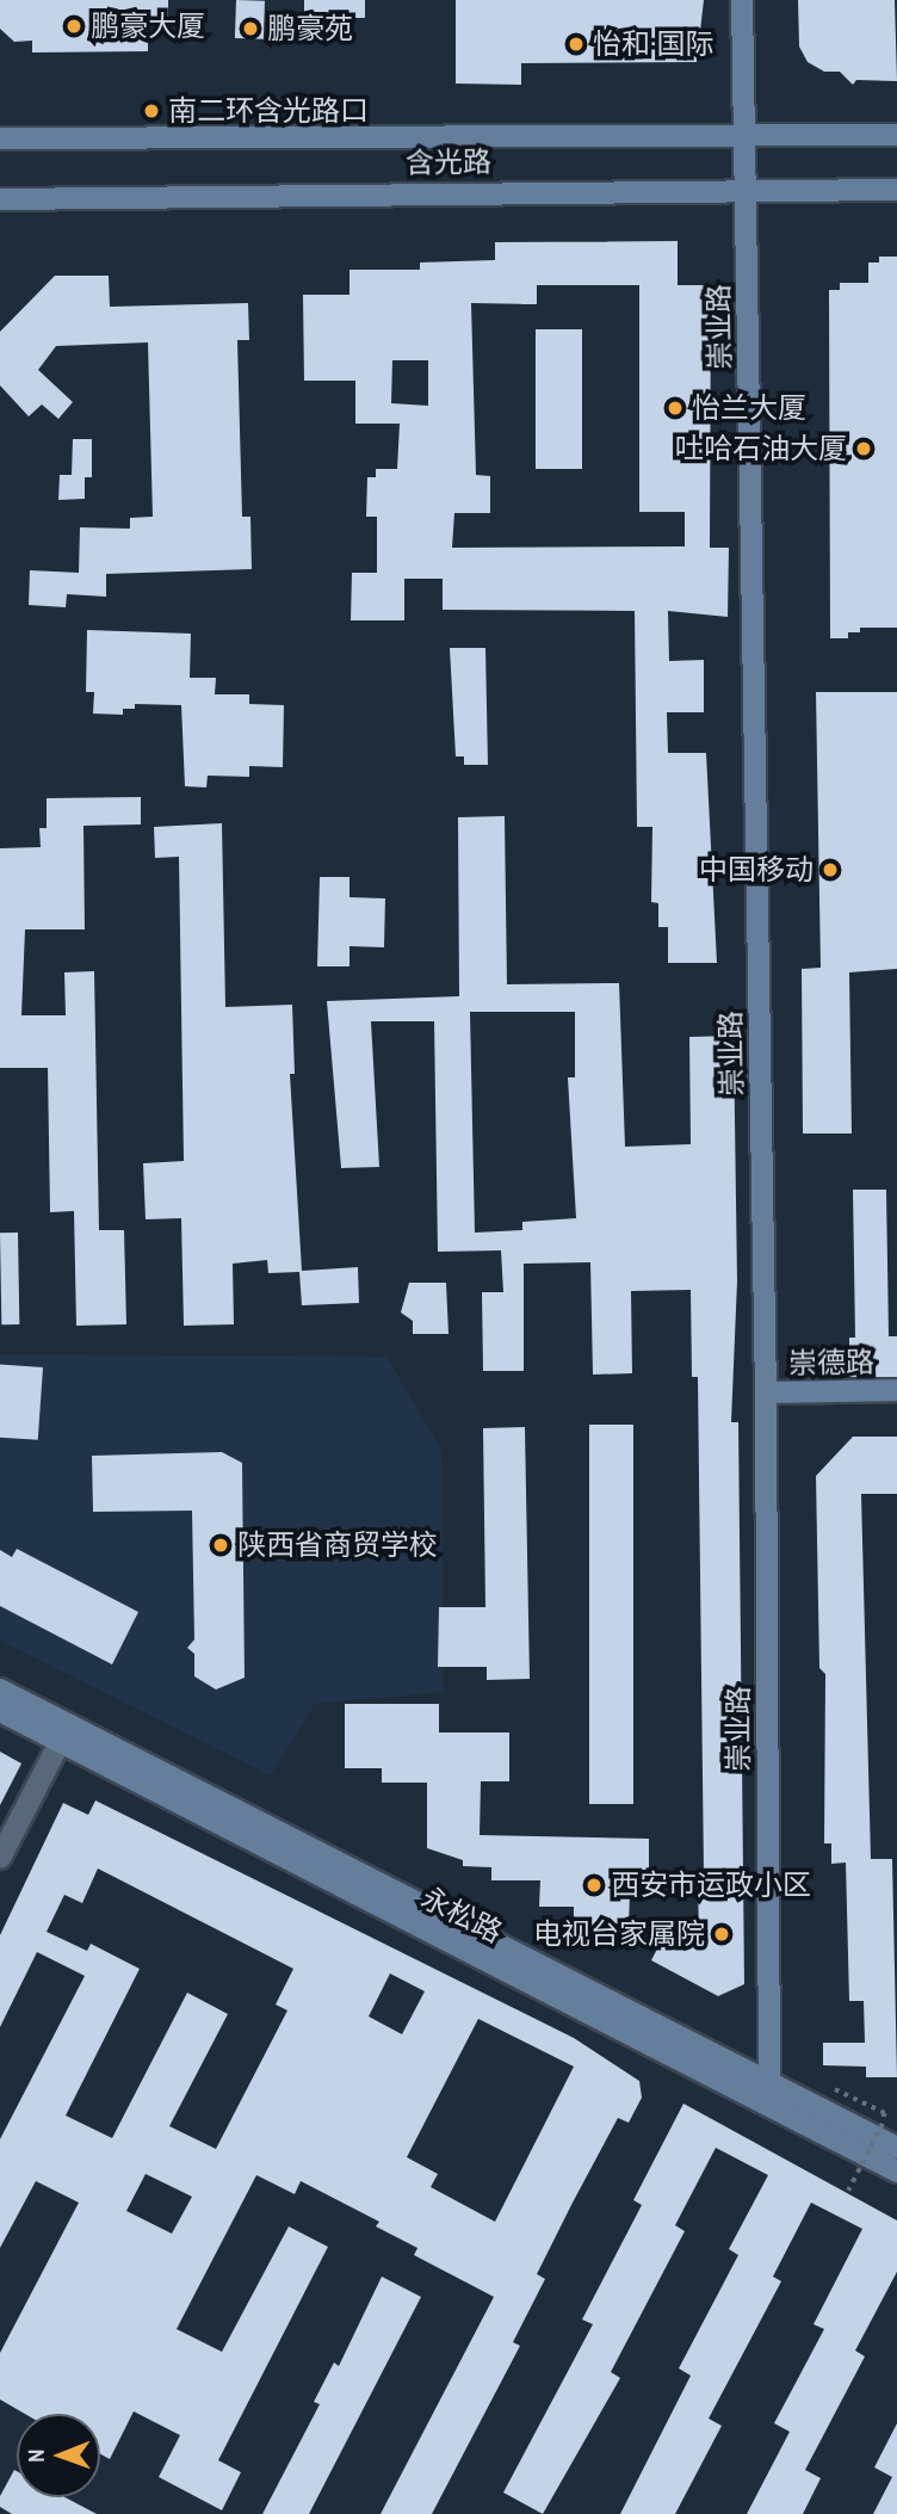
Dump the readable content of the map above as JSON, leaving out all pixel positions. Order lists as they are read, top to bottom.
{
  "streets": {
    "street": [
      "含光路",
      "崇业路",
      "崇德路",
      "永松路"
    ]
  },
  "crossings": [
    ["含光路", "崇业路"],
    ["崇业路", "崇德路"],
    ["崇业路", "永松路"]
  ],
  "places": [
    "鹏豪大厦",
    "鹏豪苑",
    "怡和·国际",
    "南二环含光路口",
    "怡兰大厦",
    "吐哈石油大厦",
    "中国移动",
    "陕西省商贸学校",
    "西安市运政小区",
    "电视台家属院"
  ],
  "north": "left"
}
